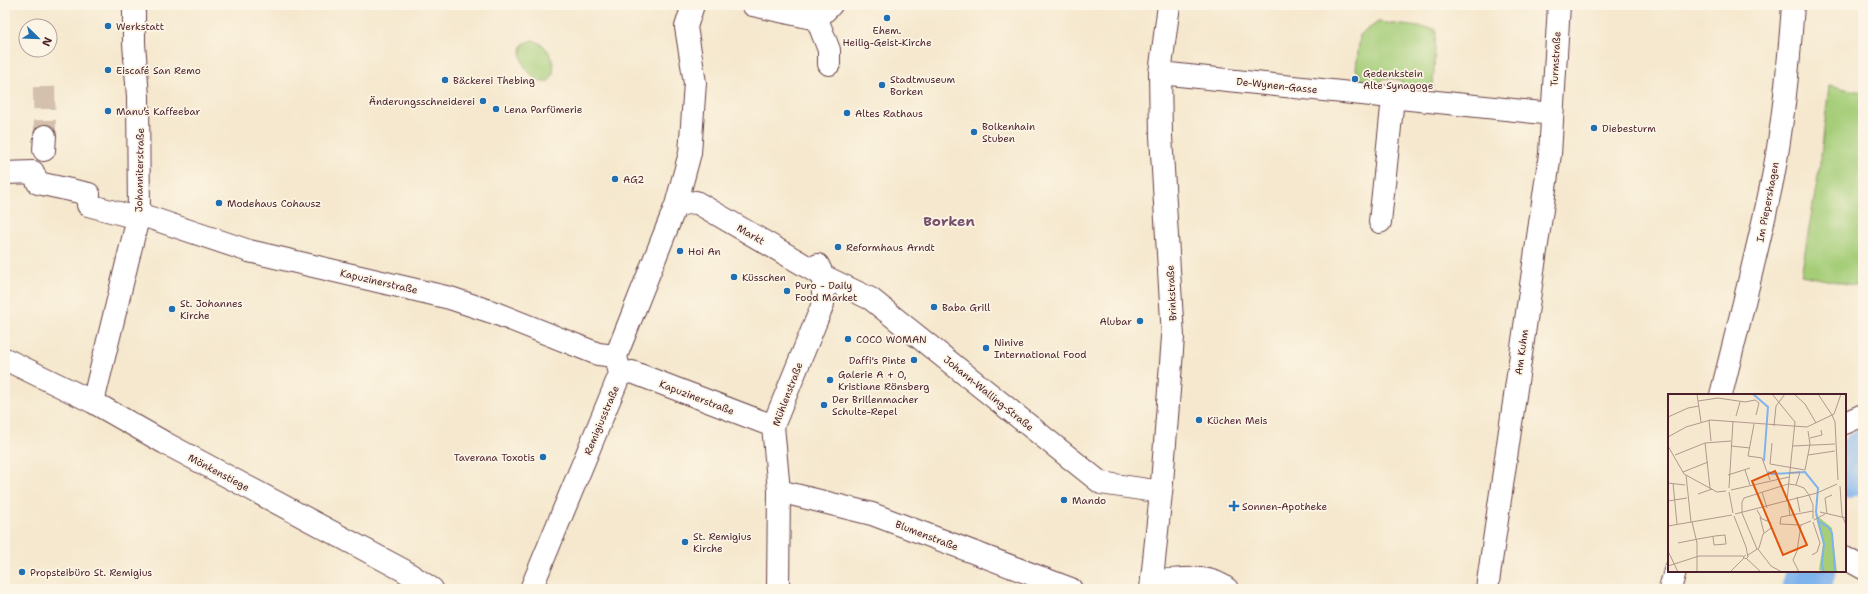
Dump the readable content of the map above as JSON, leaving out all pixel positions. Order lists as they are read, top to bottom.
{
  "streets": {
    "street": [
      "Turmstraße",
      "De-Wynen-Gasse",
      "Johanniterstraße",
      "Im Piepershagen",
      "Markt",
      "Kapuzinerstraße",
      "Brinkstraße",
      "Am Kuhm",
      "Johann-Walling-Straße",
      "Mühlenstraße",
      "Remigiusstraße",
      "Mönkenstiege",
      "Blumenstraße"
    ]
  },
  "crossings": [
    ["Turmstraße", "De-Wynen-Gasse"],
    ["Turmstraße", "Am Kuhm"],
    ["De-Wynen-Gasse", "Brinkstraße"],
    ["De-Wynen-Gasse", "Am Kuhm"],
    ["Johanniterstraße", "Kapuzinerstraße"],
    ["Johanniterstraße", "Mönkenstiege"],
    ["Markt", "Johann-Walling-Straße"],
    ["Markt", "Mühlenstraße"],
    ["Markt", "Remigiusstraße"],
    ["Kapuzinerstraße", "Mühlenstraße"],
    ["Kapuzinerstraße", "Remigiusstraße"],
    ["Brinkstraße", "Johann-Walling-Straße"],
    ["Johann-Walling-Straße", "Mühlenstraße"],
    ["Mühlenstraße", "Blumenstraße"]
  ],
  "districts": ["Borken"],
  "places": {
    "other": [
      "Ehem. Heilig-Geist-Kirche",
      "Werkstatt",
      "Eiscafé San Remo",
      "Gedenkstein Alte Synagoge",
      "Bäckerei Thebing",
      "Stadtmuseum Borken",
      "Änderungsschneiderei",
      "Lena Parfümerie",
      "Manu’s Kaffeebar",
      "Altes Rathaus",
      "Diebesturm",
      "Bolkenhain Stuben",
      "AG2",
      "Modehaus Cohausz",
      "Reformhaus Arndt",
      "Hoi An",
      "Küsschen",
      "Puro - Daily Food Market",
      "Baba Grill",
      "St. Johannes Kirche",
      "Alubar",
      "COCO WOMAN",
      "Ninive International Food",
      "Daffi's Pinte",
      "Galerie A + O, Kristiane Rönsberg",
      "Der Brillenmacher Schulte-Repel",
      "Küchen Meis",
      "Taverana Toxotis",
      "Mando",
      "St. Remigius Kirche",
      "Propsteibüro St. Remigius"
    ],
    "health": ["Sonnen-Apotheke"]
  },
  "north": "bottom right"
}
